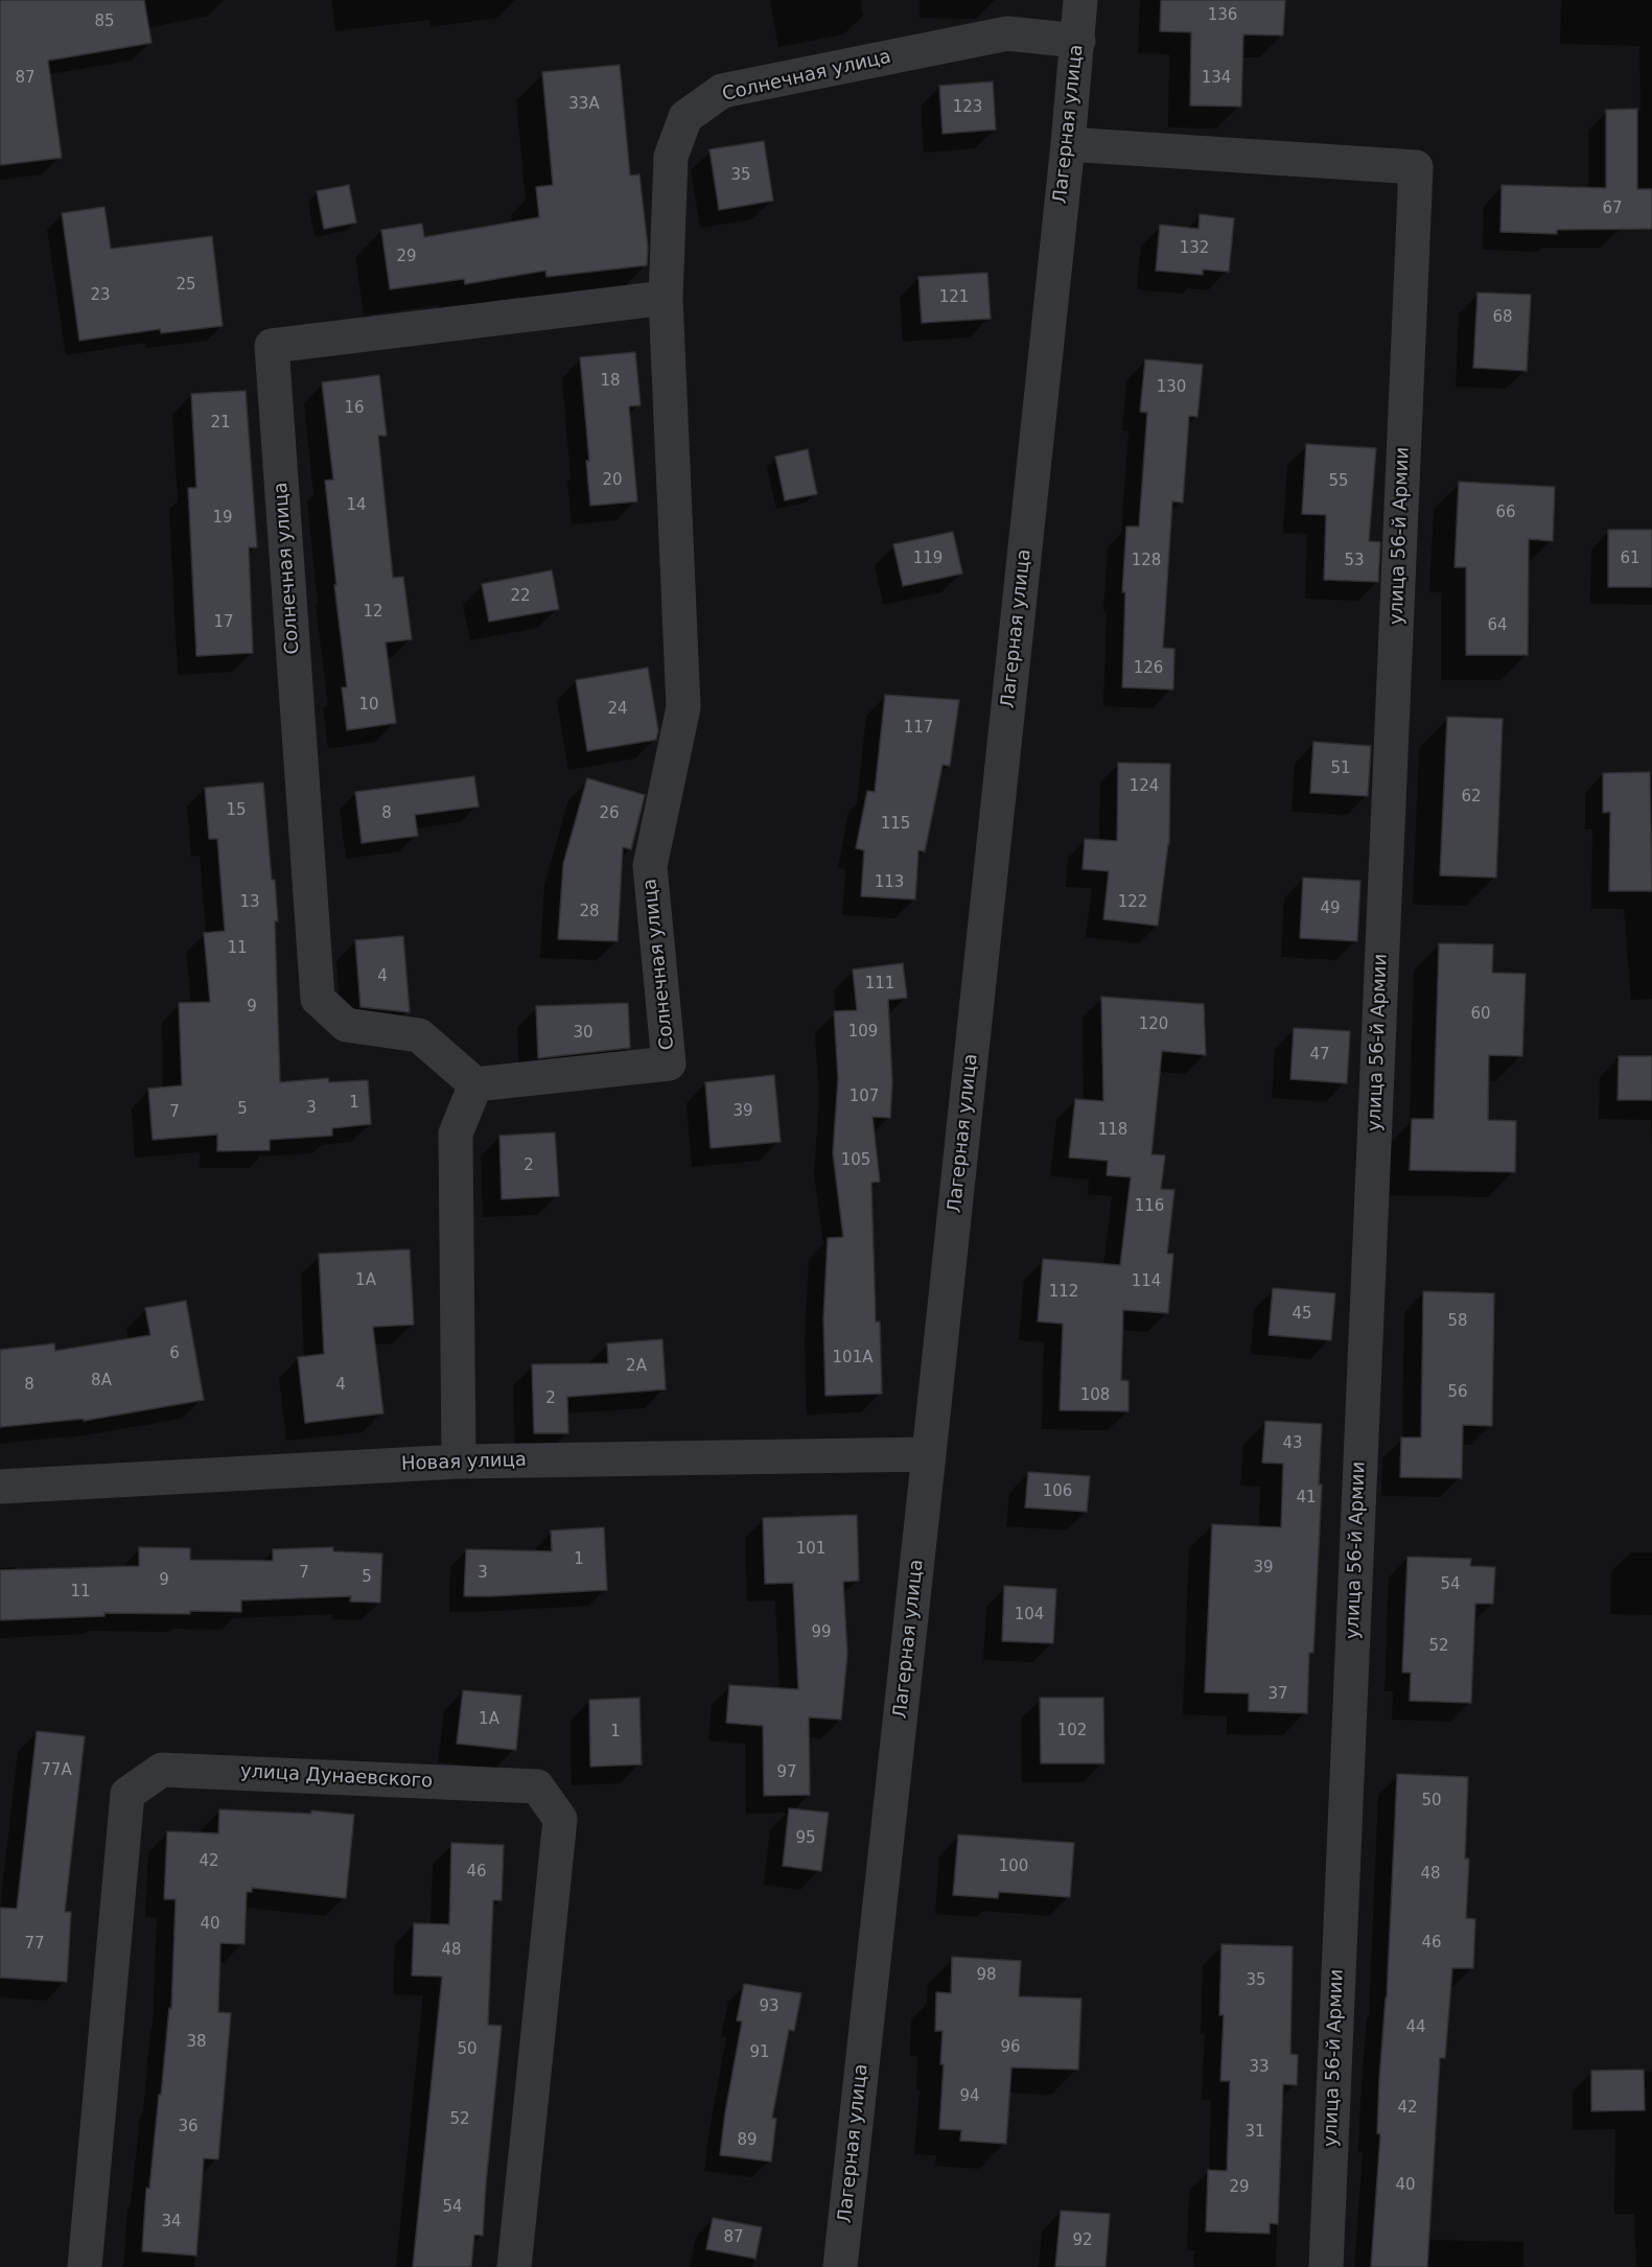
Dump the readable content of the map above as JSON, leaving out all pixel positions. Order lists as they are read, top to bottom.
{
  "streets": {
    "street": [
      "Солнечная улица",
      "Лагерная улица",
      "улица 56-й Армии",
      "Новая улица",
      "улица Дунаевского"
    ]
  },
  "crossings": [
    ["Солнечная улица", "Лагерная улица"],
    ["Лагерная улица", "улица 56-й Армии"],
    ["Лагерная улица", "Новая улица"]
  ],
  "house_numbers": [
    "136",
    "85",
    "87",
    "134",
    "33А",
    "123",
    "35",
    "67",
    "132",
    "29",
    "25",
    "23",
    "121",
    "68",
    "18",
    "130",
    "16",
    "21",
    "20",
    "55",
    "14",
    "66",
    "19",
    "119",
    "61",
    "128",
    "53",
    "22",
    "12",
    "17",
    "64",
    "126",
    "10",
    "24",
    "117",
    "51",
    "124",
    "62",
    "15",
    "8",
    "26",
    "115",
    "113",
    "13",
    "122",
    "49",
    "28",
    "11",
    "4",
    "111",
    "9",
    "60",
    "120",
    "109",
    "30",
    "47",
    "107",
    "1",
    "3",
    "5",
    "39",
    "7",
    "118",
    "105",
    "2",
    "116",
    "1А",
    "114",
    "112",
    "45",
    "58",
    "6",
    "101А",
    "2А",
    "8А",
    "8",
    "4",
    "56",
    "108",
    "2",
    "43",
    "106",
    "41",
    "101",
    "1",
    "39",
    "7",
    "3",
    "5",
    "9",
    "54",
    "11",
    "104",
    "99",
    "52",
    "37",
    "1А",
    "102",
    "1",
    "77А",
    "97",
    "50",
    "95",
    "42",
    "100",
    "46",
    "48",
    "40",
    "46",
    "77",
    "48",
    "98",
    "35",
    "93",
    "44",
    "38",
    "96",
    "50",
    "91",
    "33",
    "94",
    "42",
    "52",
    "36",
    "31",
    "89",
    "40",
    "29",
    "54",
    "34",
    "87",
    "92"
  ]
}
